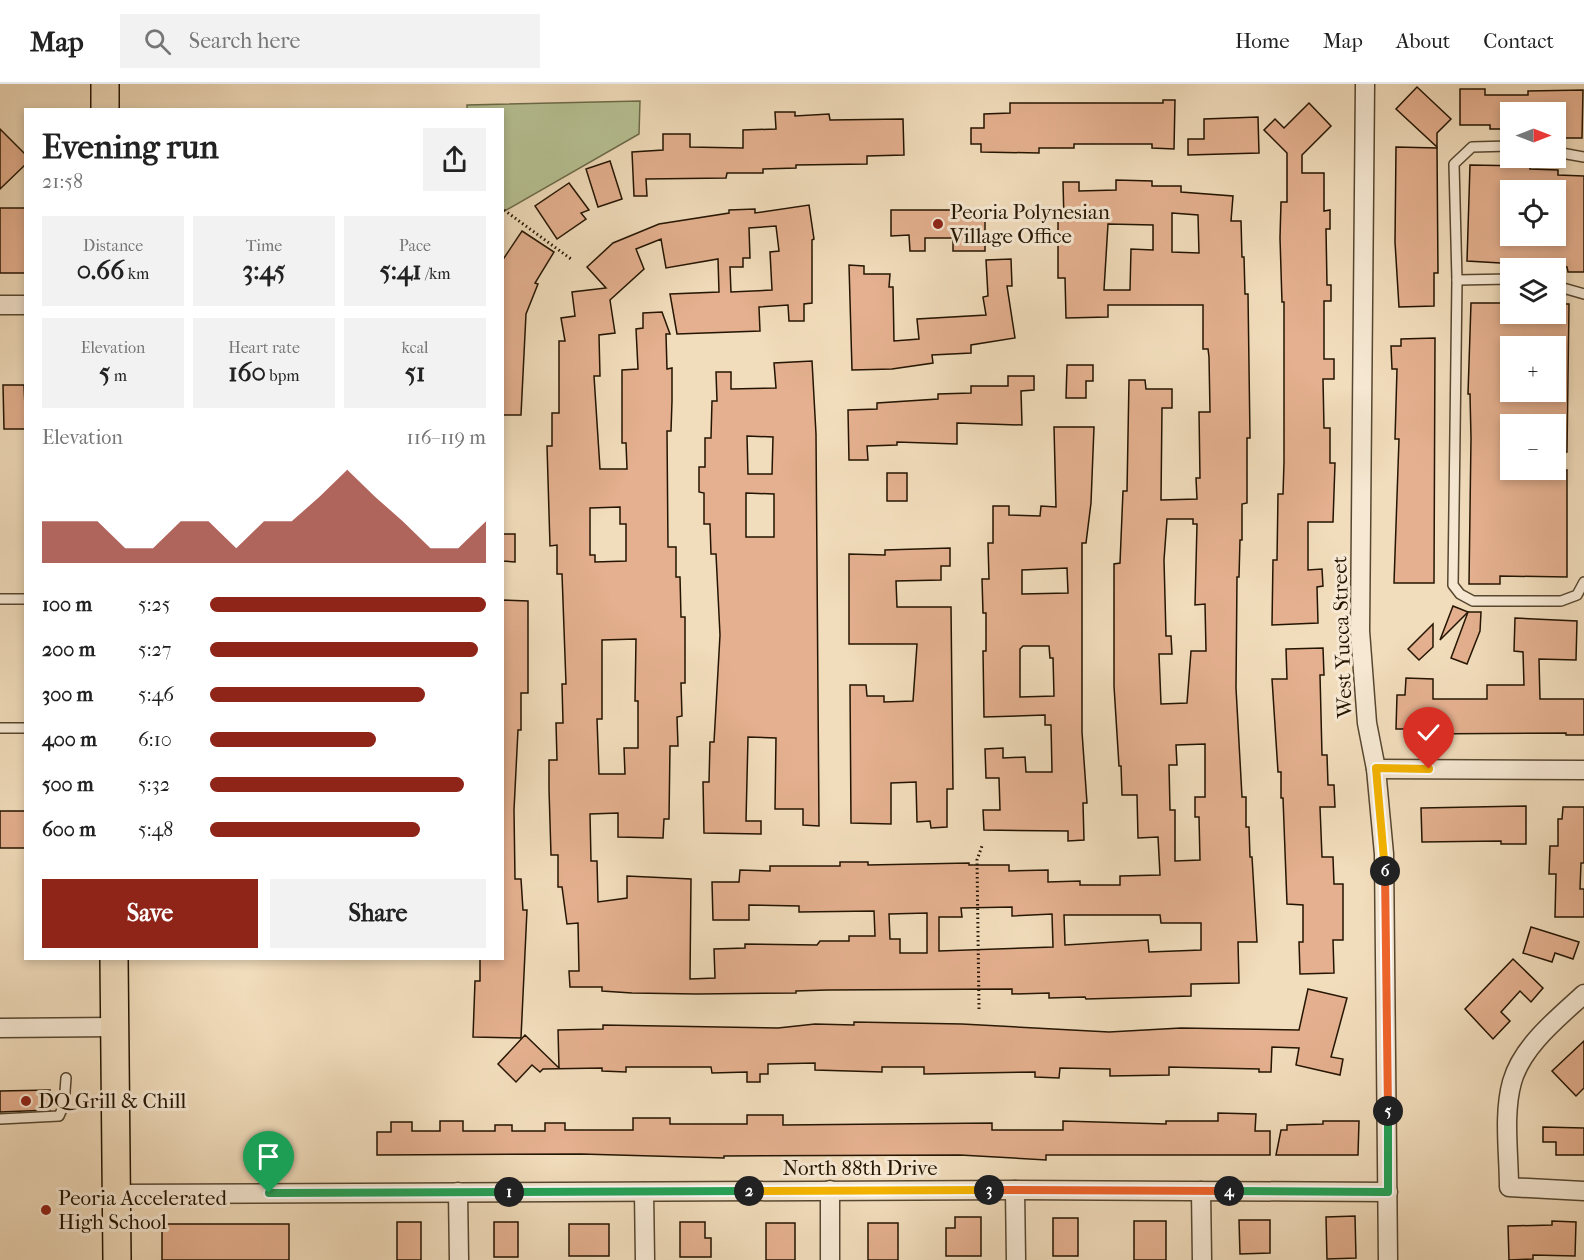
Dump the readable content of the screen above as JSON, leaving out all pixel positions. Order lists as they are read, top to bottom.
{
  "streets": {
    "street": ["West Yucca Street", "North 88th Drive"]
  },
  "crossings": [
    ["West Yucca Street", "North 88th Drive"]
  ],
  "places": ["Peoria Polynesian Village Office", "DQ Grill & Chill", "Peoria Accelerated High School"],
  "north": "right",
  "page": {
    "header": "Map",
    "search": "Search here",
    "nav": [
      "Home",
      "Map",
      "About",
      "Contact"
    ],
    "map_buttons": ["+", "−"],
    "heading": ["Evening run", "21:58"],
    "stats": [
      ["Distance", "0.66 km"],
      ["Time", "3:45"],
      ["Pace", "5:41 /km"],
      ["Elevation", "5 m"],
      ["Heart rate", "160 bpm"],
      ["kcal", "51"]
    ],
    "chart": ["Elevation", "116–119 m"],
    "list": [
      {
        "name": "100 m",
        "note": "5:25"
      },
      {
        "name": "200 m",
        "note": "5:27"
      },
      {
        "name": "300 m",
        "note": "5:46"
      },
      {
        "name": "400 m",
        "note": "6:10"
      },
      {
        "name": "500 m",
        "note": "5:32"
      },
      {
        "name": "600 m",
        "note": "5:48"
      }
    ],
    "pins": [
      "6",
      "5",
      "3",
      "2",
      "4",
      "1"
    ],
    "buttons": ["Save", "Share"]
  }
}
